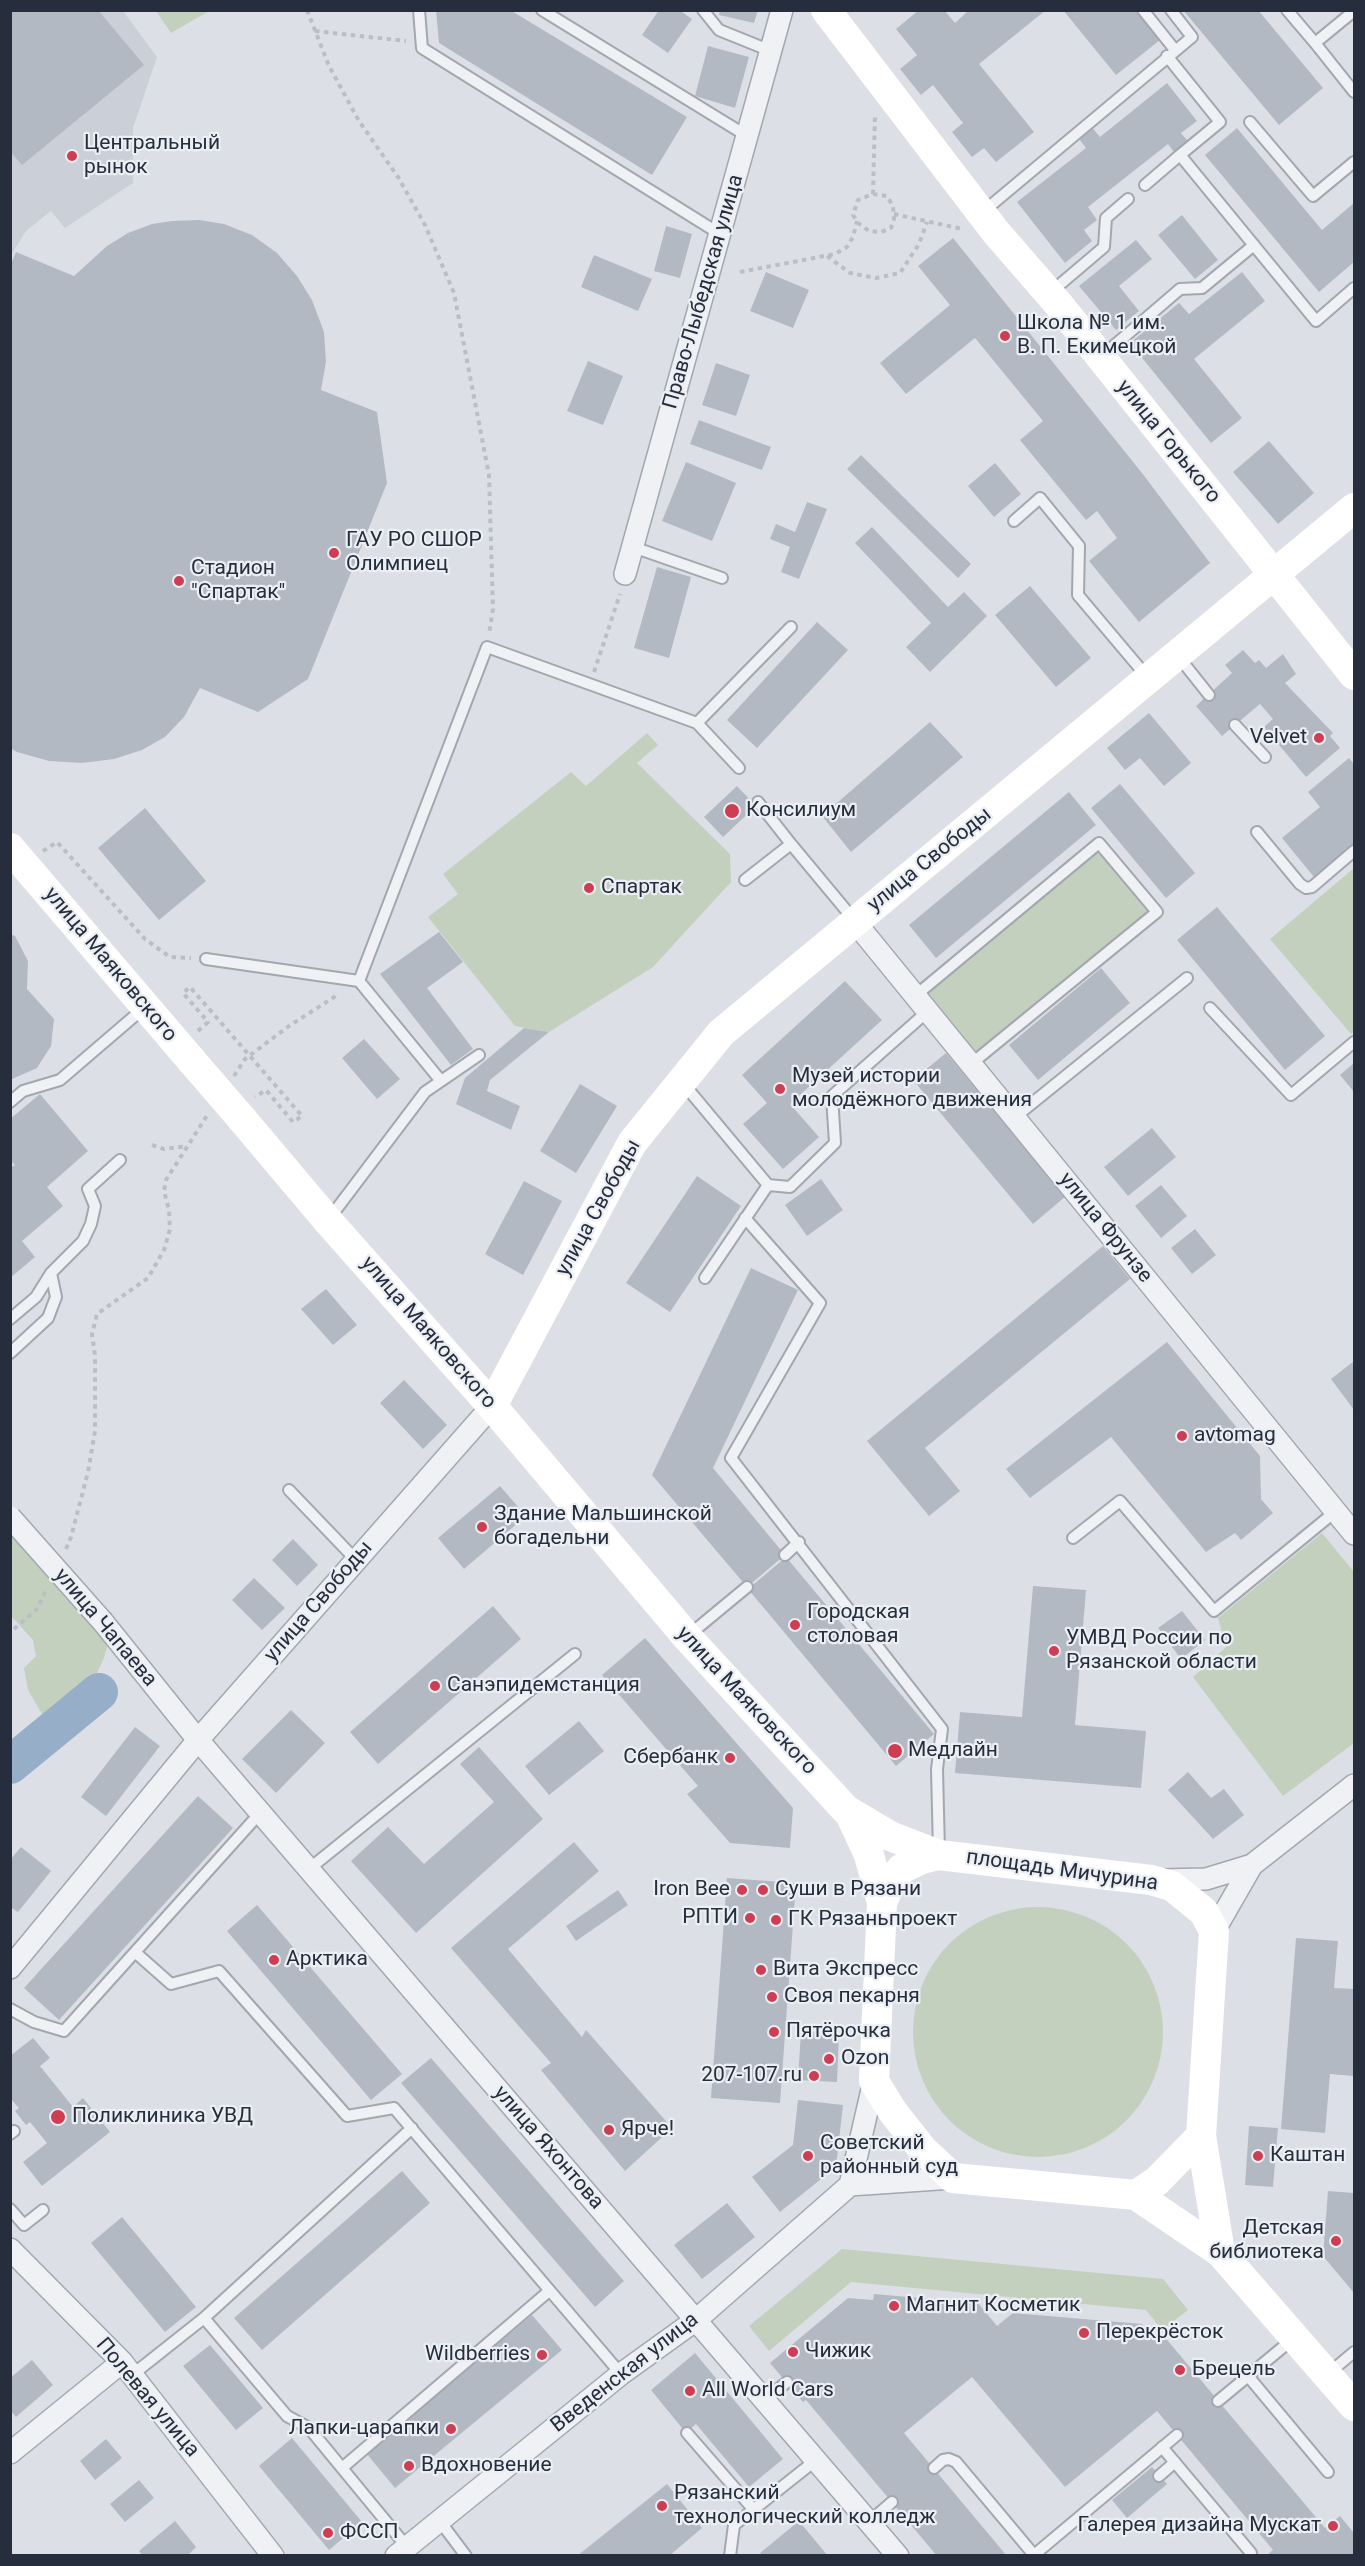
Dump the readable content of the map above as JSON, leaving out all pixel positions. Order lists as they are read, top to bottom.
{
  "streets": {
    "street": [
      "Право-Лыбедская улица",
      "улица Горького",
      "улица Свободы",
      "улица Маяковского",
      "улица Фрунзе",
      "улица Чапаева",
      "площадь Мичурина",
      "улица Яхонтова",
      "Введенская улица",
      "Полевая улица"
    ]
  },
  "crossings": [
    ["улица Горького", "улица Свободы"],
    ["улица Свободы", "улица Маяковского"],
    ["улица Свободы", "улица Фрунзе"],
    ["улица Свободы", "улица Чапаева"],
    ["улица Свободы", "улица Яхонтова"],
    ["улица Маяковского", "площадь Мичурина"],
    ["улица Чапаева", "улица Яхонтова"],
    ["улица Яхонтова", "Введенская улица"]
  ],
  "places": [
    "Центральный рынок",
    "Школа № 1 им. В. П. Екимецкой",
    "ГАУ РО СШОР Олимпиец",
    "Стадион \"Спартак\"",
    "Velvet",
    "Консилиум",
    "Спартак",
    "Музей истории молодёжного движения",
    "avtomag",
    "Здание Мальшинской богадельни",
    "Городская столовая",
    "УМВД России по Рязанской области",
    "Санэпидемстанция",
    "Медлайн",
    "Сбербанк",
    "Iron Bee",
    "Суши в Рязани",
    "РПТИ",
    "ГК Рязаньпроект",
    "Арктика",
    "Вита Экспресс",
    "Своя пекарня",
    "Пятёрочка",
    "Ozon",
    "207-107.ru",
    "Поликлиника УВД",
    "Ярче!",
    "Советский районный суд",
    "Каштан",
    "Детская библиотека",
    "Магнит Косметик",
    "Перекрёсток",
    "Чижик",
    "Wildberries",
    "Брецель",
    "All World Cars",
    "Лапки-царапки",
    "Вдохновение",
    "Рязанский технологический колледж",
    "Галерея дизайна Мускат",
    "ФССП"
  ]
}
